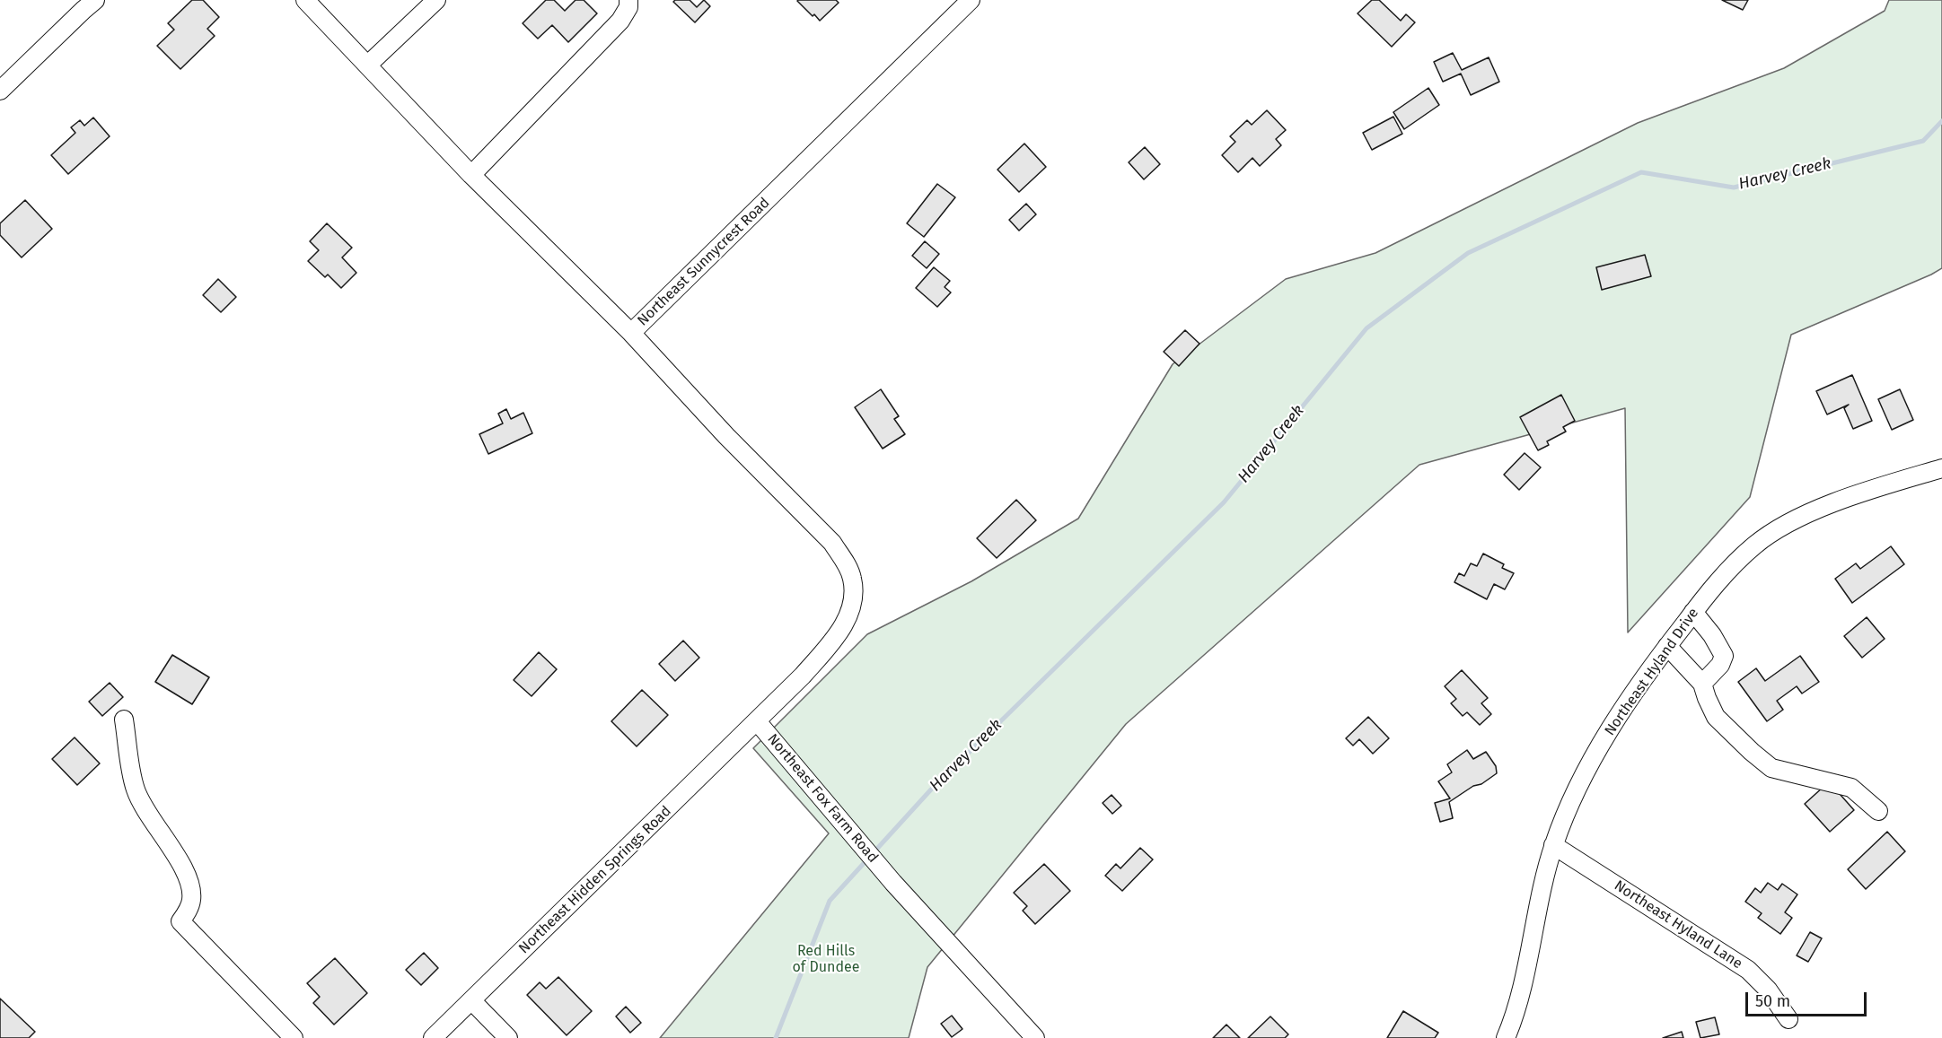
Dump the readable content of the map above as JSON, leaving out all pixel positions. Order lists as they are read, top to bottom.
{
  "streets": {
    "street": [
      "Northeast Sunnycrest Road",
      "Northeast Hyland Drive",
      "Northeast Fox Farm Road",
      "Northeast Hidden Springs Road",
      "Northeast Hyland Lane"
    ]
  },
  "crossings": [
    ["Northeast Sunnycrest Road", "Northeast Fox Farm Road"],
    ["Northeast Hyland Drive", "Northeast Hyland Lane"],
    ["Northeast Fox Farm Road", "Northeast Hidden Springs Road"]
  ],
  "water": ["Harvey Creek"],
  "parks": ["Red Hills of Dundee"],
  "scale_bar": "50 m"
}
